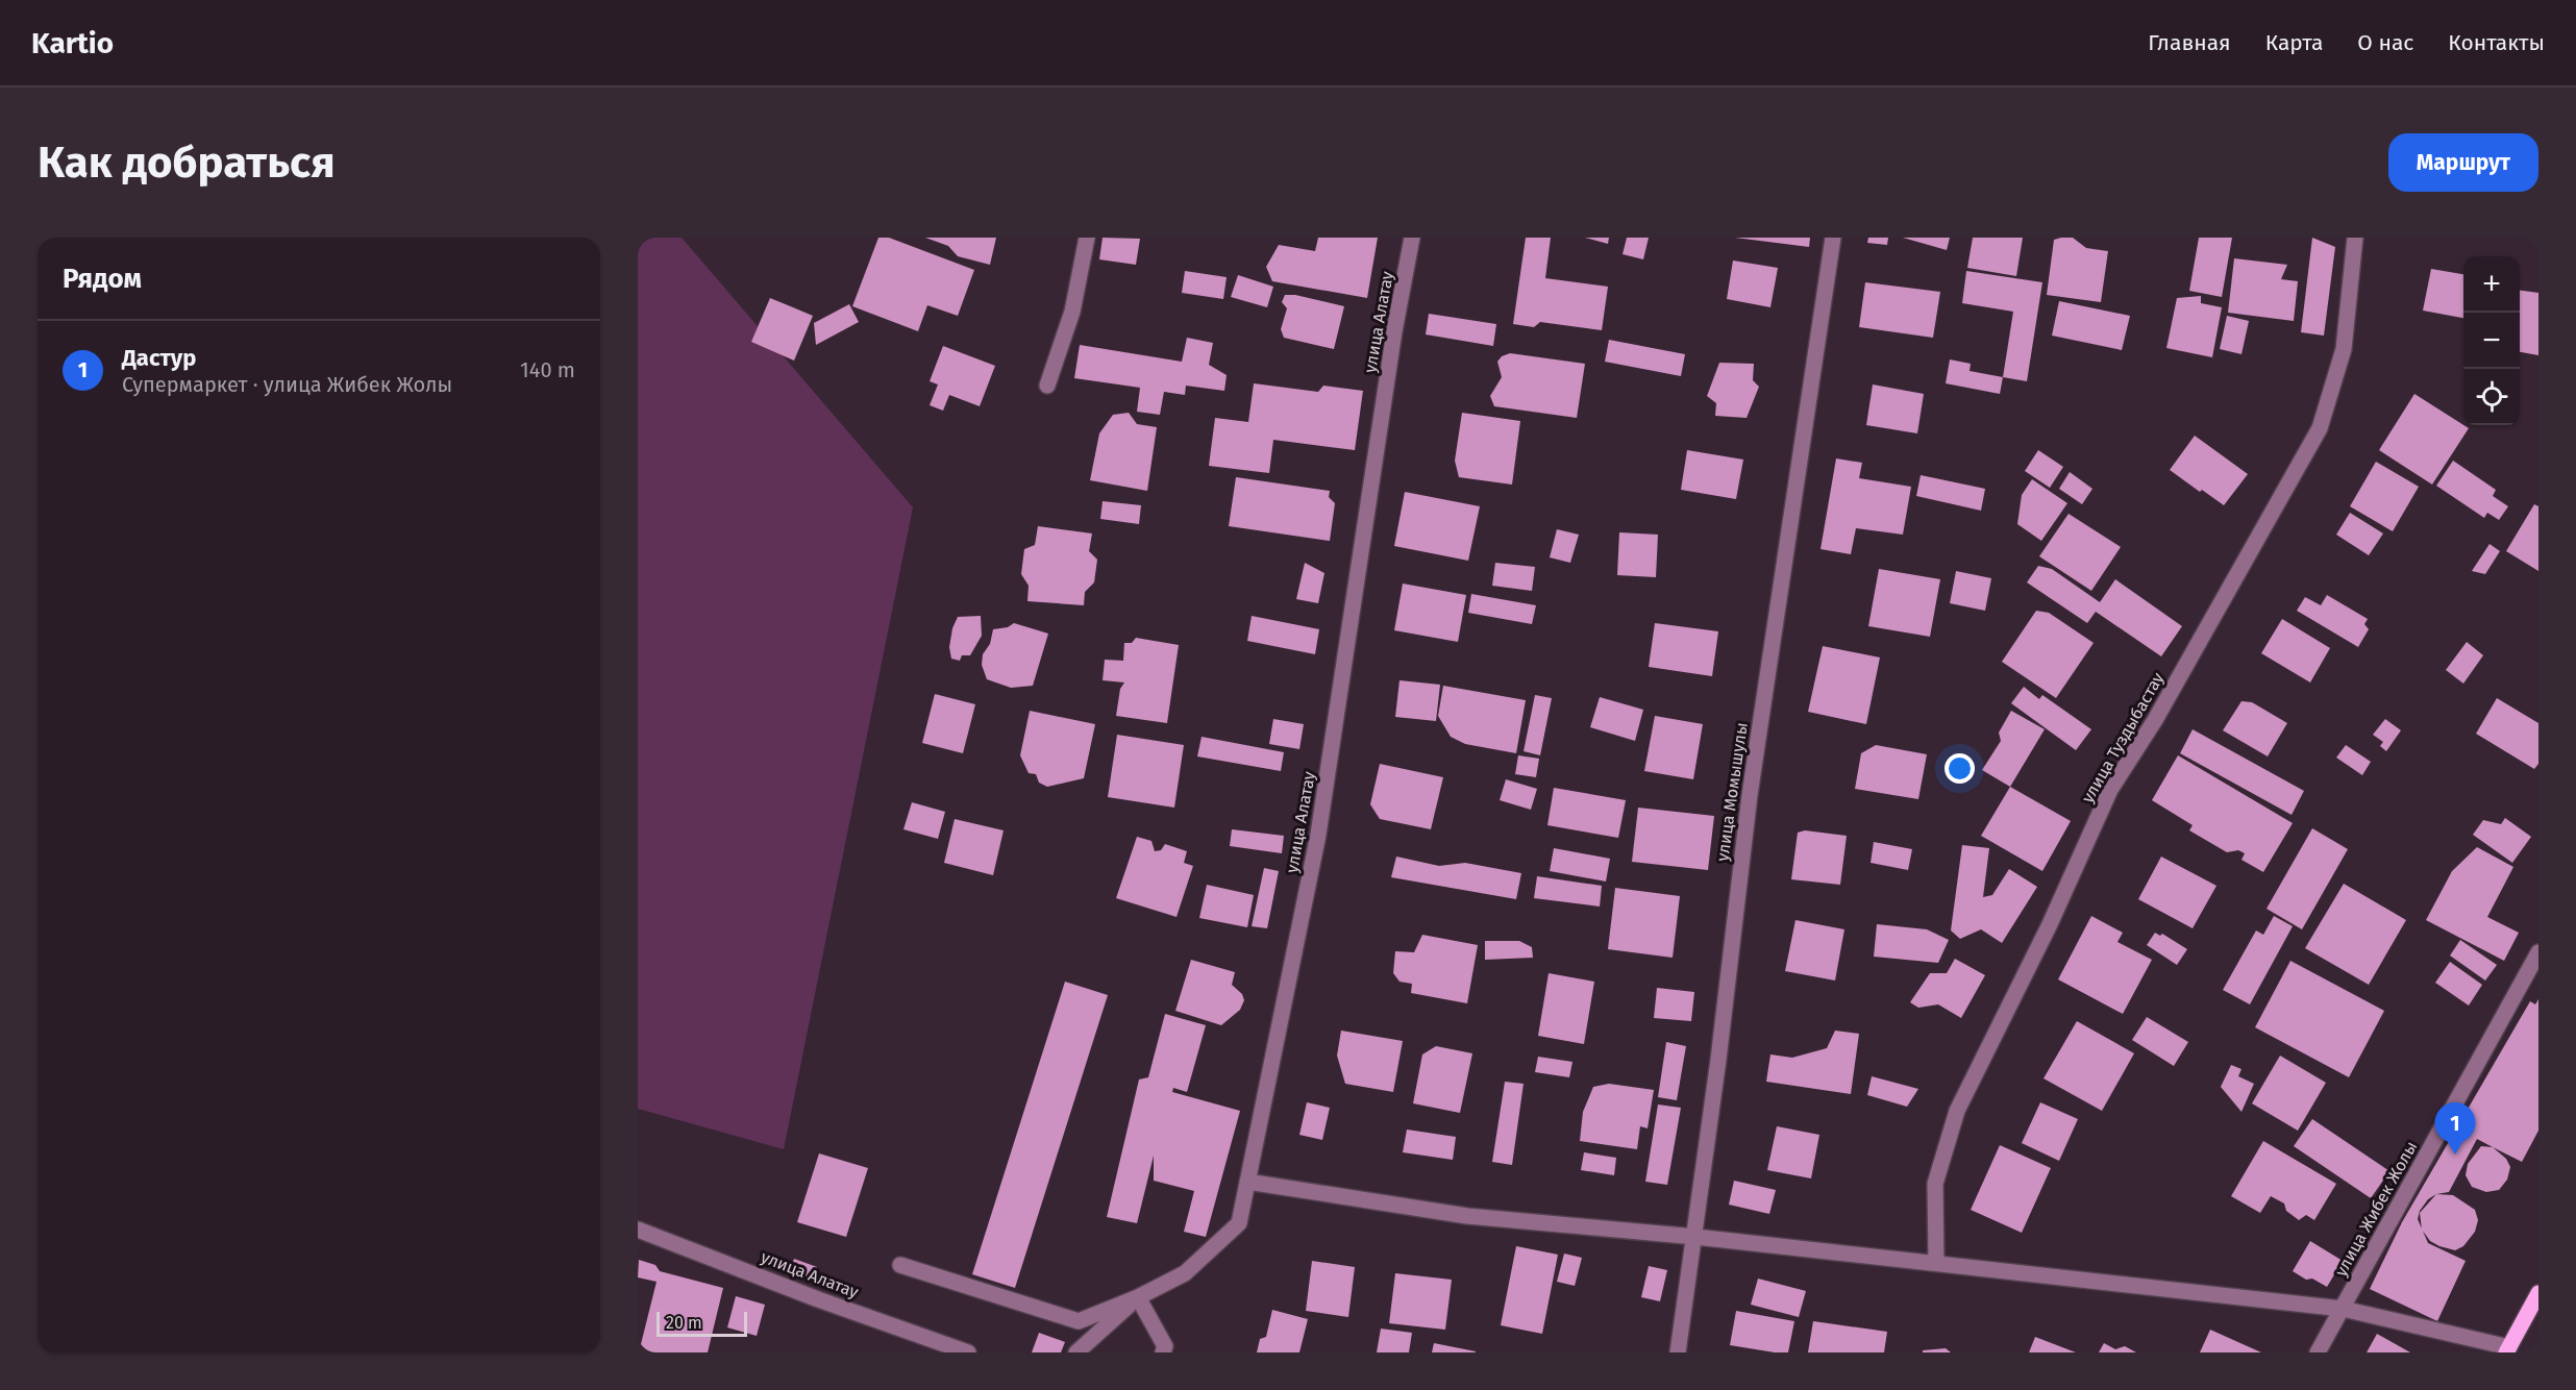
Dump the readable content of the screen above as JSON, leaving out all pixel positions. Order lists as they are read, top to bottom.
{
  "streets": {
    "street": [
      "улица Алатау",
      "улица Туздыбастау",
      "улица Момышулы",
      "улица Жибек Жолы"
    ]
  },
  "scale_bar": "20 m",
  "page": {
    "header": "Kartio",
    "nav": [
      "Главная",
      "Карта",
      "О нас",
      "Контакты"
    ],
    "buttons": "Маршрут",
    "title": "Как добраться",
    "heading": "Рядом",
    "map_buttons": ["+", "−"],
    "list": [
      {
        "mark": "1",
        "name": "Дастур",
        "note": "Супермаркет · улица Жибек Жолы",
        "value": "140 m"
      }
    ],
    "pins": "1",
    "scale": "20 m"
  }
}
